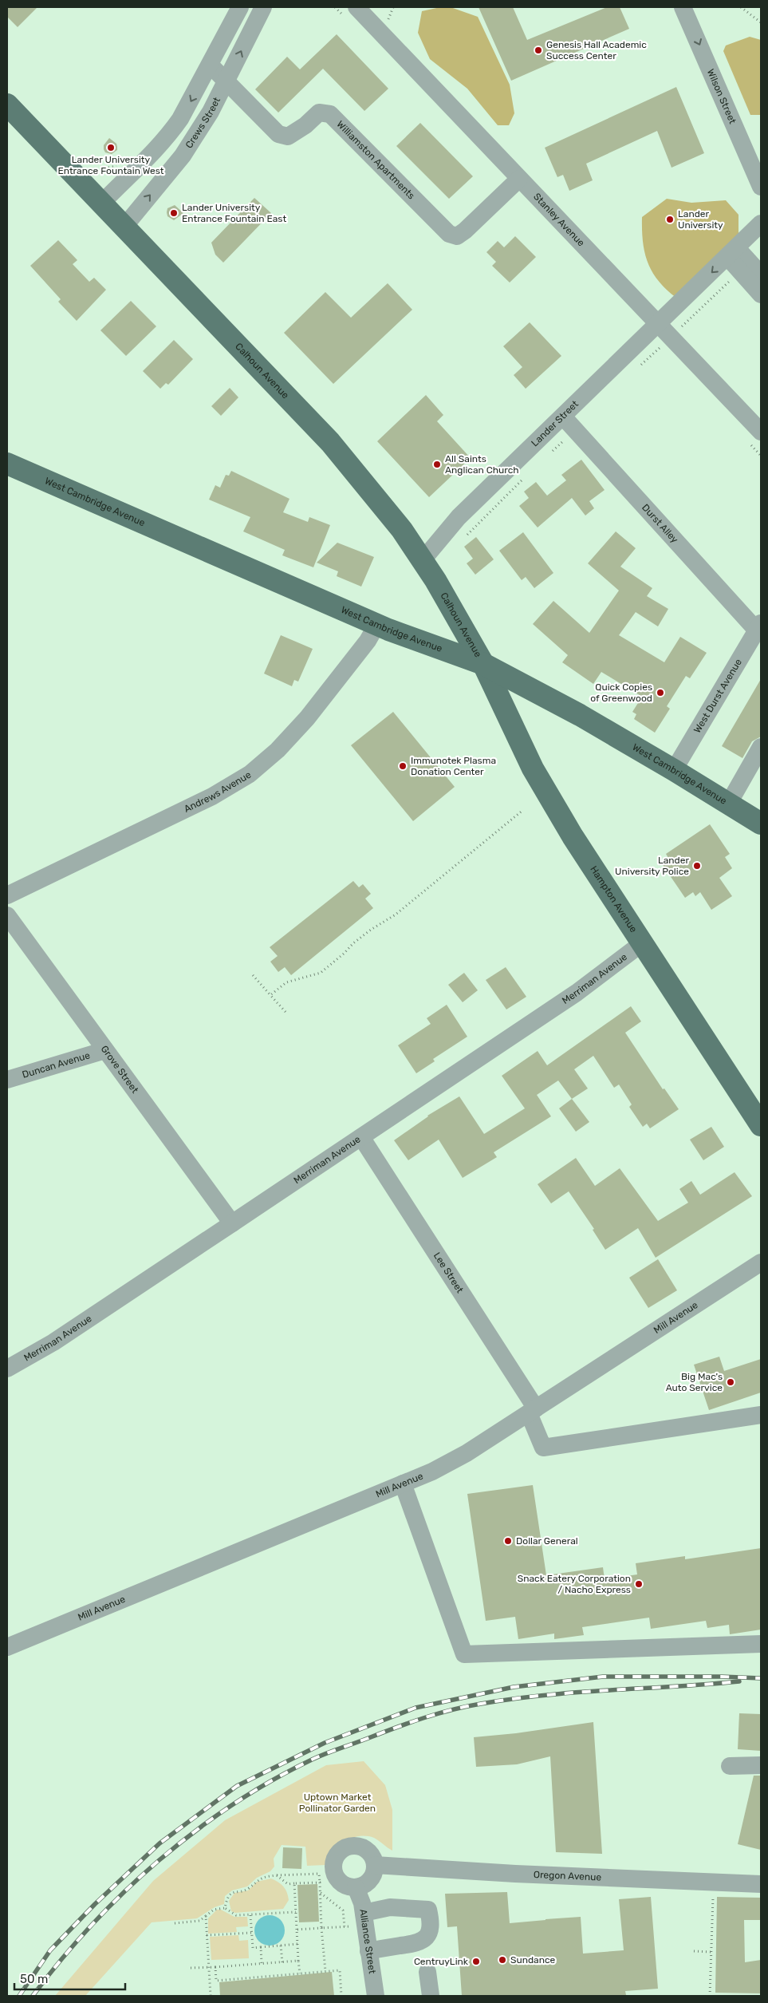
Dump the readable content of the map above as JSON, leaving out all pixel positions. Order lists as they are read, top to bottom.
{
  "streets": {
    "main road": ["Calhoun Avenue", "West Cambridge Avenue", "Hampton Avenue"],
    "street": [
      "Wilson Street",
      "Crews Street",
      "Williamston Apartments",
      "Stanley Avenue",
      "Lander Street",
      "Durst Alley",
      "West Durst Avenue",
      "Andrews Avenue",
      "Merriman Avenue",
      "Duncan Avenue",
      "Grove Street",
      "Lee Street",
      "Mill Avenue",
      "Oregon Avenue",
      "Alliance Street"
    ]
  },
  "crossings": [
    ["Crews Street", "Williamston Apartments"],
    ["Crews Street", "Calhoun Avenue"],
    ["Williamston Apartments", "Stanley Avenue"],
    ["Stanley Avenue", "Lander Street"],
    ["Calhoun Avenue", "Lander Street"],
    ["Calhoun Avenue", "West Cambridge Avenue"],
    ["Calhoun Avenue", "Hampton Avenue"],
    ["Lander Street", "Durst Alley"],
    ["West Cambridge Avenue", "West Durst Avenue"],
    ["West Cambridge Avenue", "Andrews Avenue"],
    ["West Cambridge Avenue", "Hampton Avenue"],
    ["Durst Alley", "West Durst Avenue"],
    ["Hampton Avenue", "Merriman Avenue"],
    ["Merriman Avenue", "Grove Street"],
    ["Merriman Avenue", "Lee Street"],
    ["Duncan Avenue", "Grove Street"],
    ["Lee Street", "Mill Avenue"],
    ["Oregon Avenue", "Alliance Street"]
  ],
  "one_way": ["Wilson Street"],
  "parks": ["Uptown Market Pollinator Garden"],
  "places": [
    "Genesis Hall Academic Success Center",
    "Lander University Entrance Fountain West",
    "Lander University Entrance Fountain East",
    "Lander University",
    "All Saints Anglican Church",
    "Quick Copies of Greenwood",
    "Immunotek Plasma Donation Center",
    "Lander University Police",
    "Big Mac's Auto Service",
    "Dollar General",
    "Snack Eatery Corporation / Nacho Express",
    "Sundance",
    "CentruyLink"
  ],
  "scale_bar": "50 m"
}
